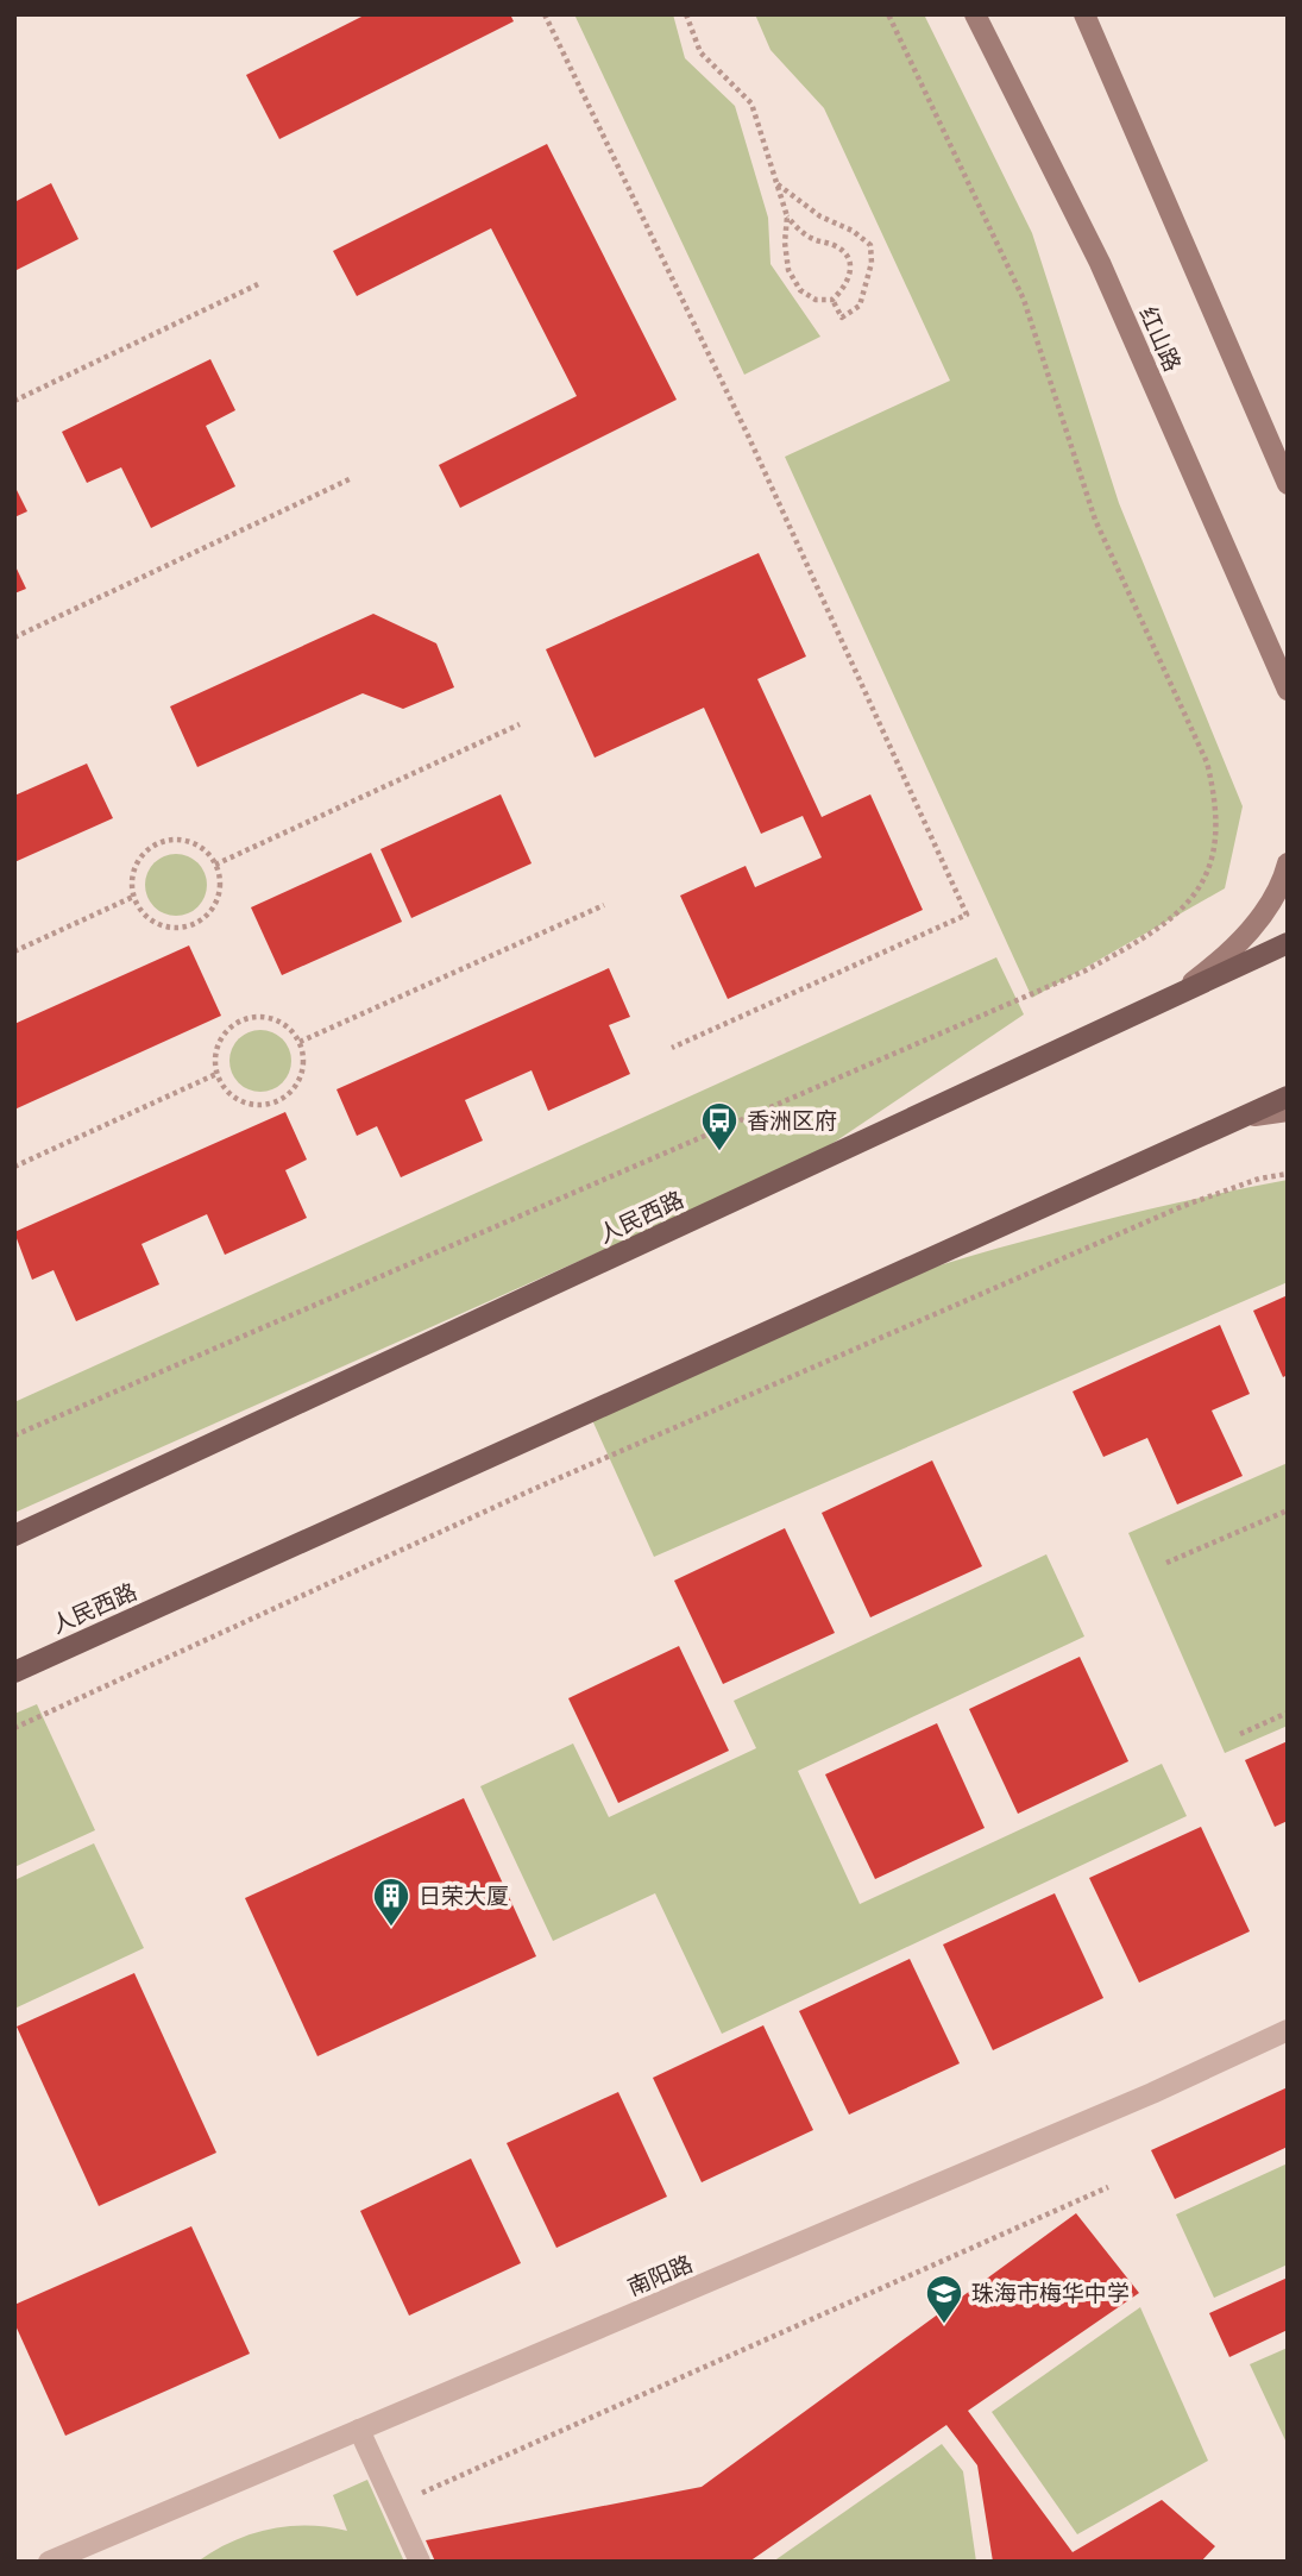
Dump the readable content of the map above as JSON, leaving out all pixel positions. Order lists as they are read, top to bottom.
{
  "streets": {
    "main road": ["红山路", "人民西路"],
    "lane": ["南阳路"]
  },
  "places": {
    "bus stop": ["香洲区府"],
    "building": ["日荣大厦"],
    "school or university": ["珠海市梅华中学"]
  }
}
